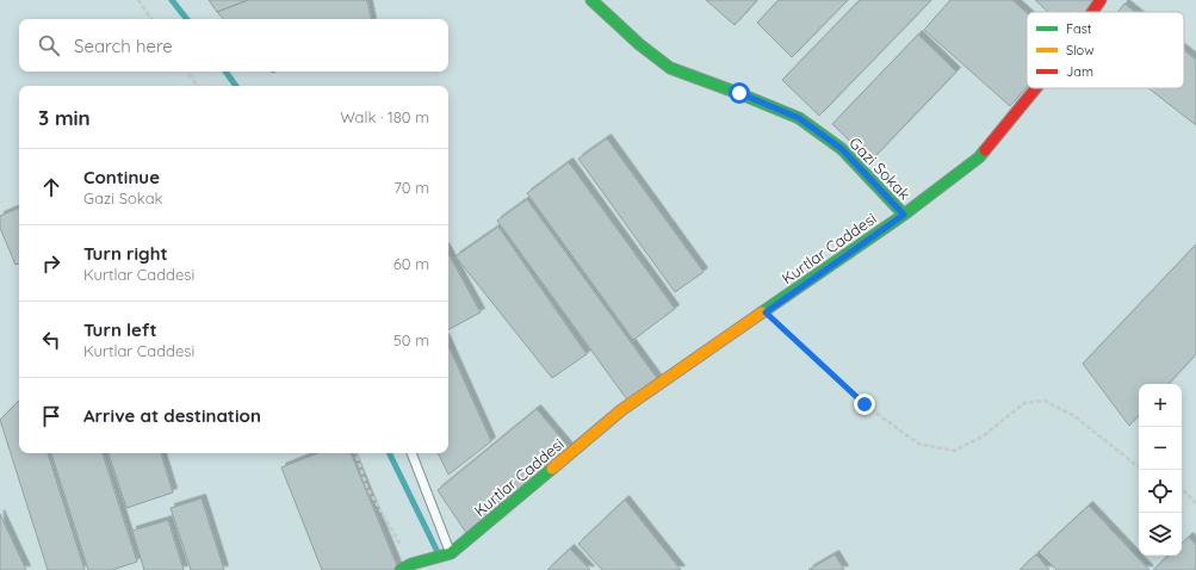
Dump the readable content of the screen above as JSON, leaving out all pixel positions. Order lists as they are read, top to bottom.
{
  "streets": {
    "street": ["Gazi Sokak", "Kurtlar Caddesi"]
  },
  "crossings": [
    ["Gazi Sokak", "Kurtlar Caddesi"]
  ],
  "legend": ["Fast", "Slow", "Jam"],
  "page": {
    "search": "Search here",
    "heading": ["3 min", "Walk · 180 m"],
    "list": [
      ["Continue", "Gazi Sokak", "70 m"],
      ["Turn right", "Kurtlar Caddesi", "60 m"],
      ["Turn left", "Kurtlar Caddesi", "50 m"],
      "Arrive at destination"
    ],
    "map_buttons": ["+", "−"]
  }
}
